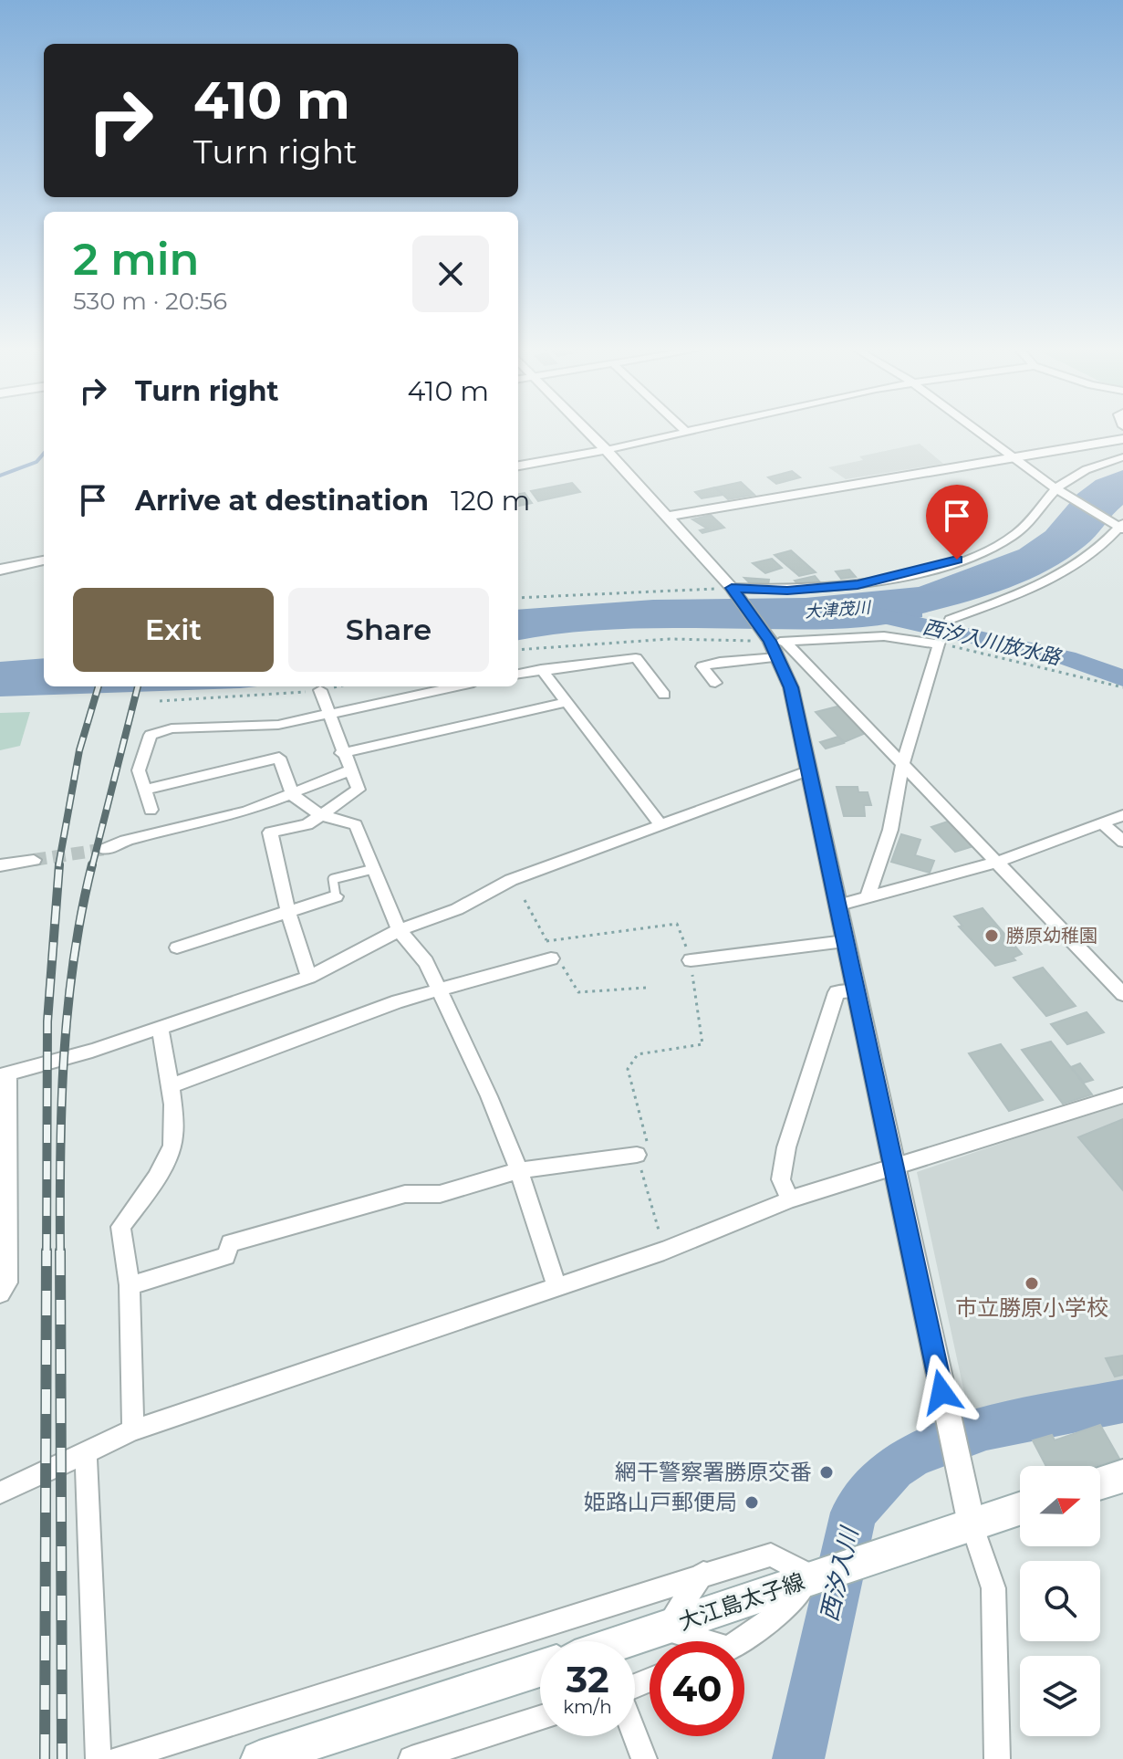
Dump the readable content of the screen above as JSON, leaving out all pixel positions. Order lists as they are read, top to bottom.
{
  "streets": {
    "main road": ["大江島太子線"]
  },
  "water": ["大津茂川", "西汐入川放水路", "西汐入川"],
  "places": [
    "勝原幼稚園",
    "市立勝原小学校",
    "網干警察署勝原交番",
    "姫路山戸郵便局"
  ],
  "north": "right",
  "page": {
    "turn": ["410 m", "Turn right"],
    "heading": ["2 min", "530 m · 20:56"],
    "list": [
      {
        "name": "Turn right",
        "value": "410 m"
      },
      {
        "name": "Arrive at destination",
        "value": "120 m"
      }
    ],
    "buttons": ["Exit", "Share"],
    "speed": "32 km/h",
    "limit": "40"
  }
}
